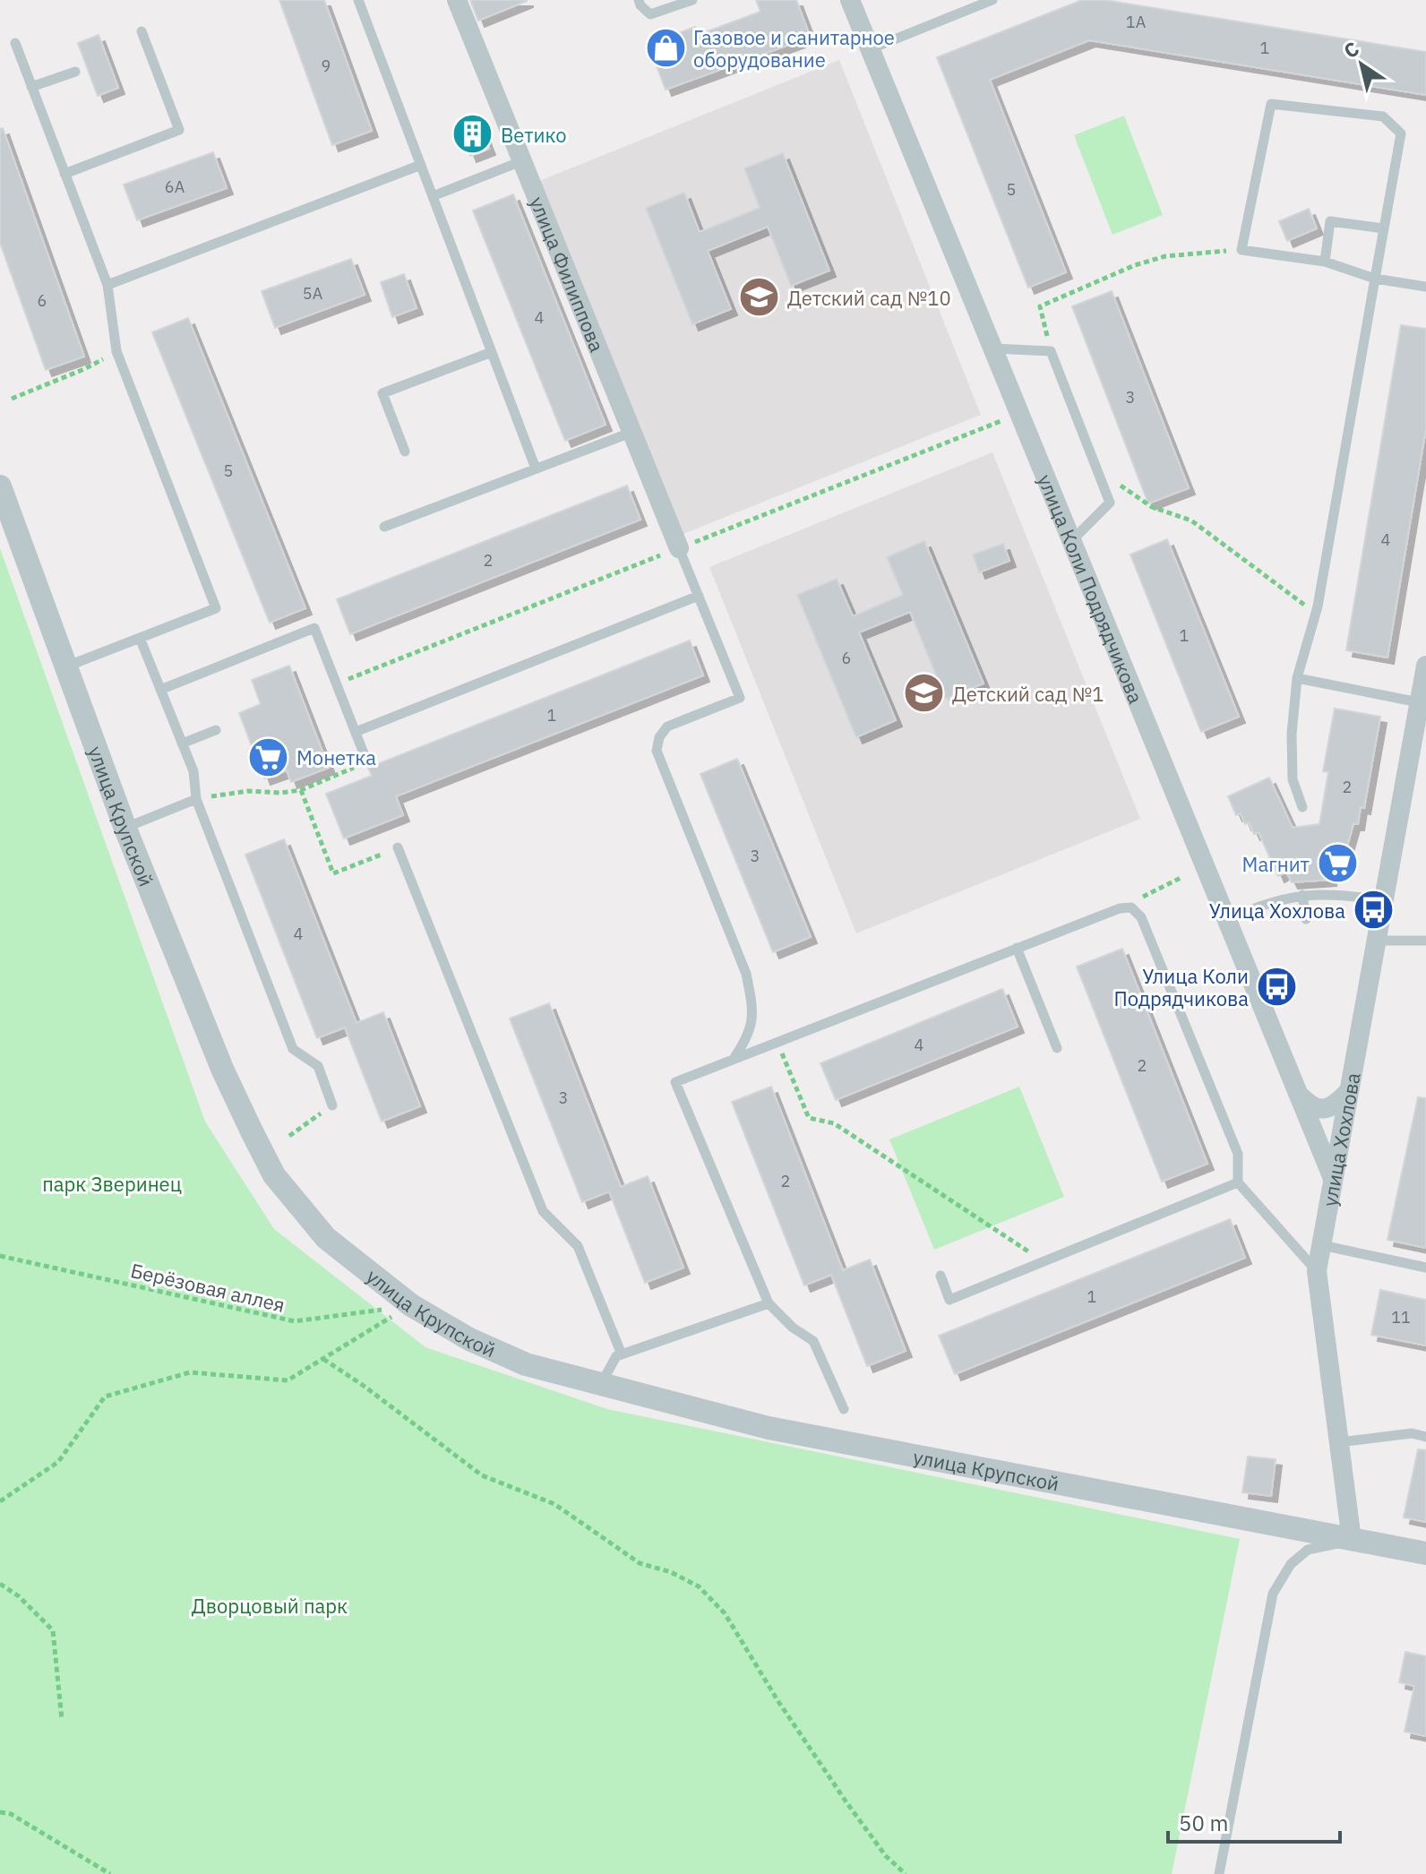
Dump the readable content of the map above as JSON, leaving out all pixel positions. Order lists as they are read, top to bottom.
{
  "streets": {
    "street": [
      "улица Филиппова",
      "улица Коли Подрядчикова",
      "улица Крупской",
      "улица Хохлова"
    ],
    "path": ["Берёзовая аллея"]
  },
  "crossings": [
    ["улица Коли Подрядчикова", "улица Хохлова"],
    ["улица Крупской", "улица Хохлова"],
    ["улица Крупской", "Берёзовая аллея"]
  ],
  "parks": ["парк Зверинец", "Дворцовый парк"],
  "places": {
    "shop": ["Газовое и санитарное оборудование"],
    "building": ["Ветико"],
    "school or university": ["Детский сад №10", "Детский сад №1"],
    "supermarket": ["Монетка", "Магнит"],
    "bus stop": ["Улица Хохлова", "Улица Коли Подрядчикова"]
  },
  "house_numbers": [
    "1А",
    "1",
    "9",
    "6А",
    "5",
    "5А",
    "6",
    "4",
    "3",
    "5",
    "4",
    "2",
    "1",
    "6",
    "1",
    "2",
    "3",
    "4",
    "4",
    "2",
    "3",
    "2",
    "1",
    "11"
  ],
  "scale_bar": "50 m",
  "north": "top left"
}
